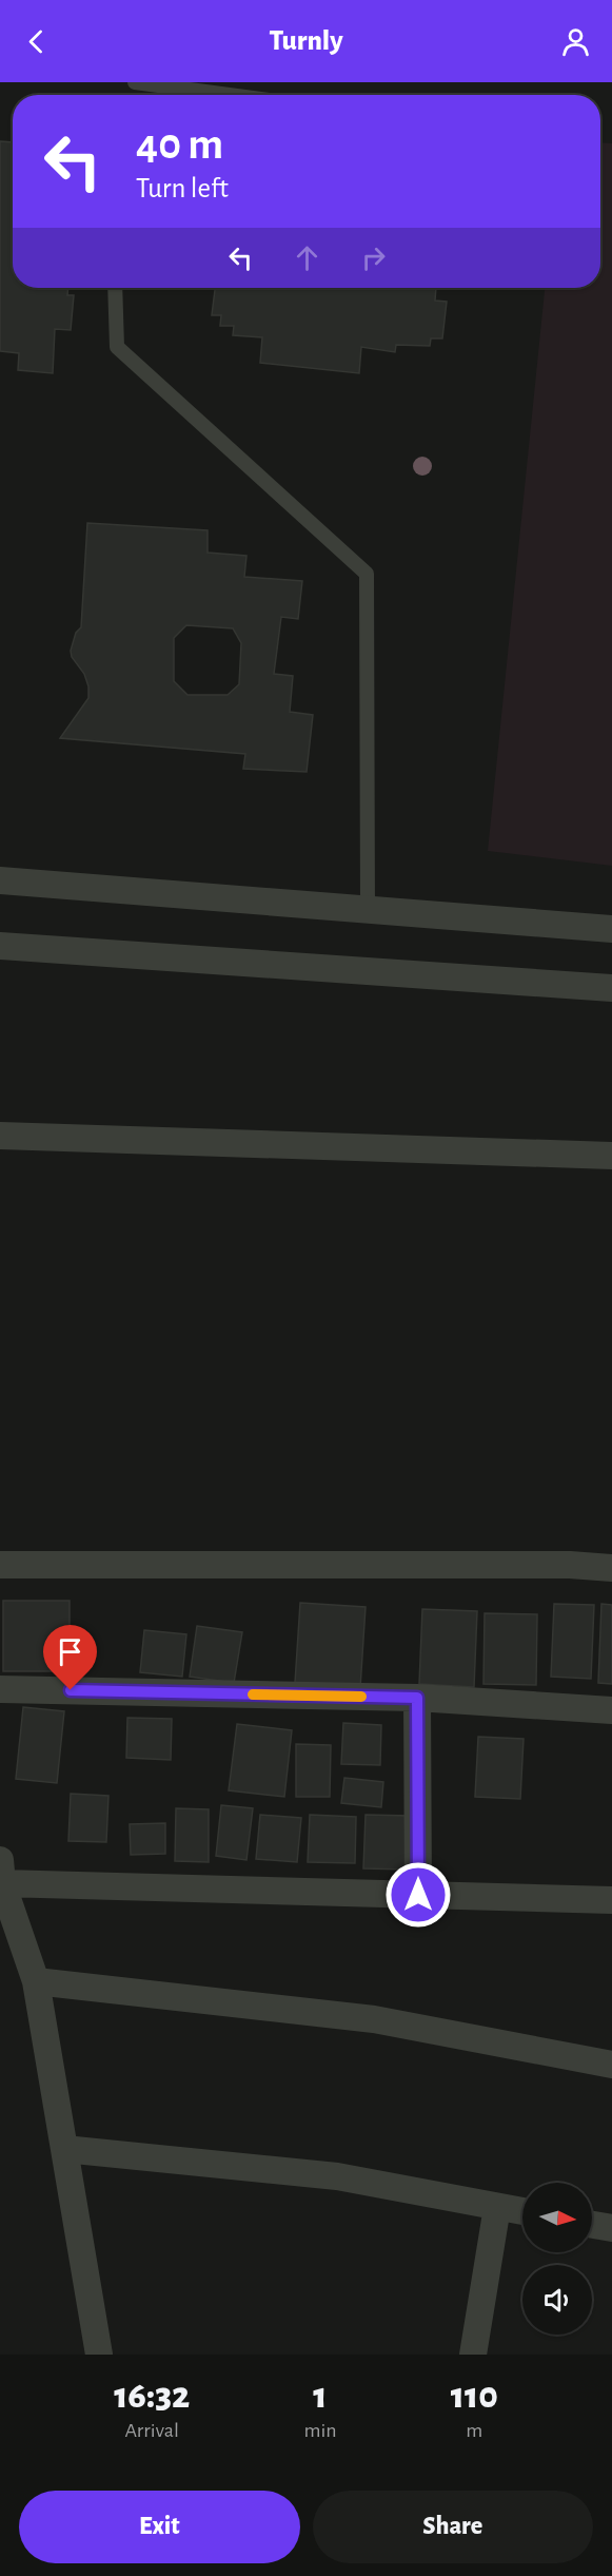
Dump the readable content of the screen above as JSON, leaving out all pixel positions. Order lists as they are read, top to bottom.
{
  "north": "right",
  "page": {
    "header": "Turnly",
    "turn": ["40 m", "Turn left"],
    "eta": [
      "16:32",
      "Arrival",
      "1",
      "min",
      "110",
      "m"
    ],
    "buttons": ["Exit", "Share"]
  }
}
